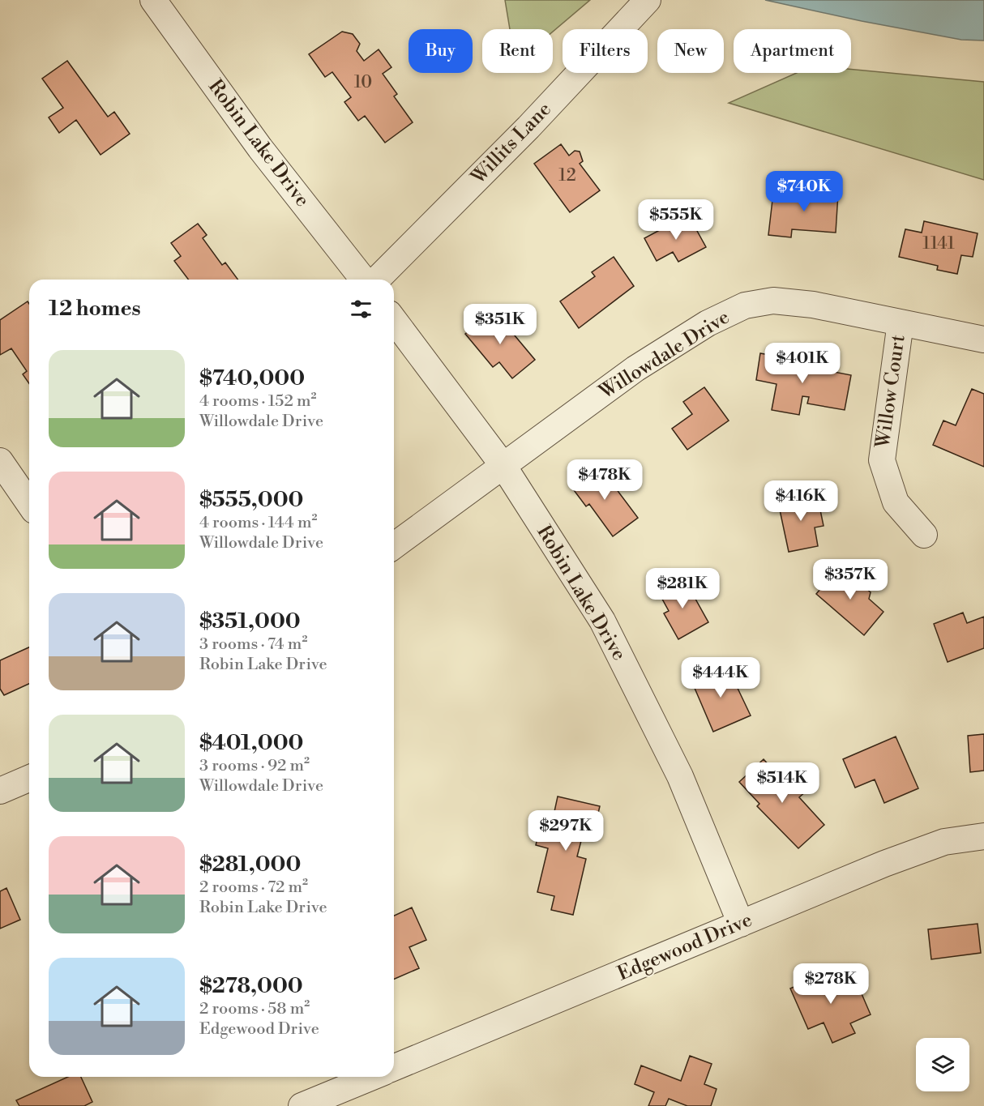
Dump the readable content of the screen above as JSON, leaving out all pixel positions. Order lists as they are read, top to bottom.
{
  "streets": {
    "street": [
      "Robin Lake Drive",
      "Willits Lane",
      "Willowdale Drive",
      "Willow Court",
      "Edgewood Drive"
    ]
  },
  "crossings": [
    ["Robin Lake Drive", "Willowdale Drive"],
    ["Robin Lake Drive", "Edgewood Drive"],
    ["Willowdale Drive", "Willow Court"]
  ],
  "house_numbers": ["10", "12", "1141"],
  "page": {
    "chip": [
      "Buy",
      "Rent",
      "Filters",
      "New",
      "Apartment"
    ],
    "price": [
      "$740K",
      "$555K",
      "$351K",
      "$401K",
      "$478K",
      "$416K",
      "$357K",
      "$281K",
      "$444K",
      "$514K",
      "$297K",
      "$278K"
    ],
    "heading": "12 homes",
    "list": [
      {
        "name": "$740,000",
        "note": "4 rooms · 152 m² · Willowdale Drive"
      },
      {
        "name": "$555,000",
        "note": "4 rooms · 144 m² · Willowdale Drive"
      },
      {
        "name": "$351,000",
        "note": "3 rooms · 74 m² · Robin Lake Drive"
      },
      {
        "name": "$401,000",
        "note": "3 rooms · 92 m² · Willowdale Drive"
      },
      {
        "name": "$281,000",
        "note": "2 rooms · 72 m² · Robin Lake Drive"
      },
      {
        "name": "$278,000",
        "note": "2 rooms · 58 m² · Edgewood Drive"
      }
    ]
  }
}
